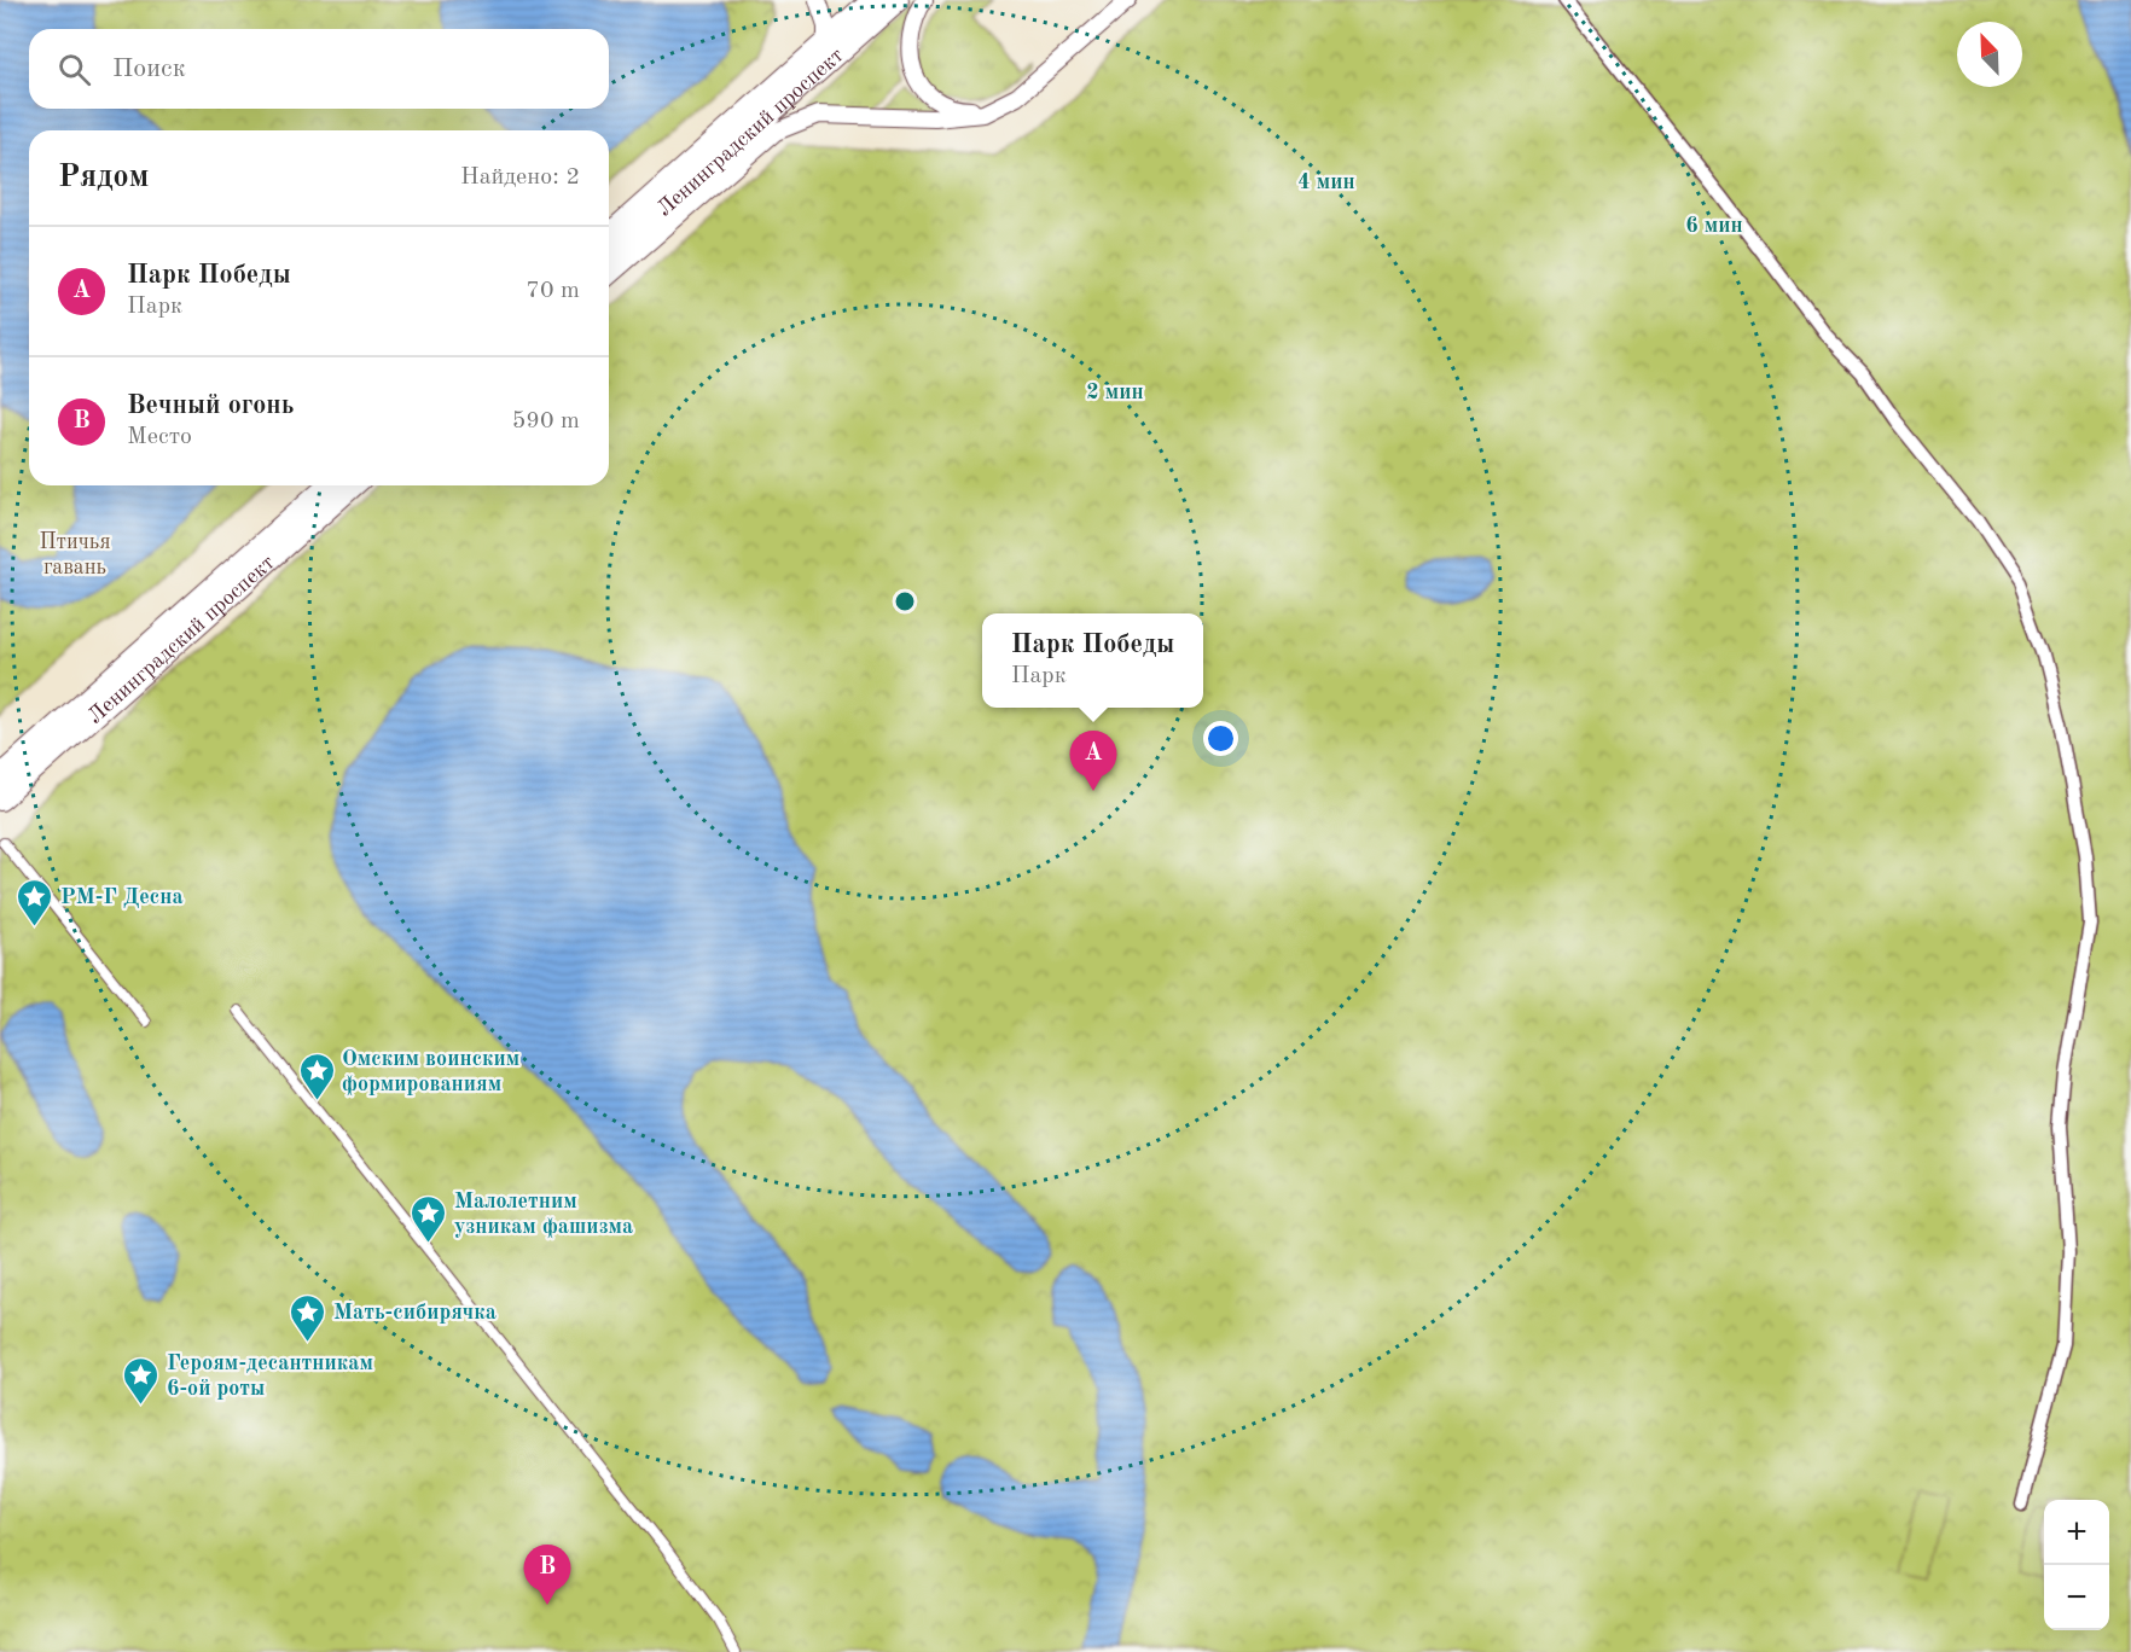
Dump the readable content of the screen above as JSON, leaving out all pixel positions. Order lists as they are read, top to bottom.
{
  "streets": {
    "main road": ["Ленинградский проспект"]
  },
  "parks": ["Птичья гавань"],
  "places": {
    "place": [
      "РМ-Г Десна",
      "Омским воинским формированиям",
      "Малолетним узникам фашизма",
      "Мать-сибирячка",
      "Героям-десантникам 6-ой роты"
    ]
  },
  "north": "top left",
  "page": {
    "search": "Поиск",
    "heading": ["Рядом", "Найдено: 2"],
    "list": [
      {
        "mark": "A",
        "name": "Парк Победы",
        "note": "Парк",
        "value": "70 m"
      },
      {
        "mark": "B",
        "name": "Вечный огонь",
        "note": "Место",
        "value": "590 m"
      }
    ],
    "popup": ["Парк Победы", "Парк"],
    "pins": ["A", "B"],
    "map_buttons": ["+", "−"]
  },
  "rings": ["4 мин", "6 мин", "2 мин"]
}
